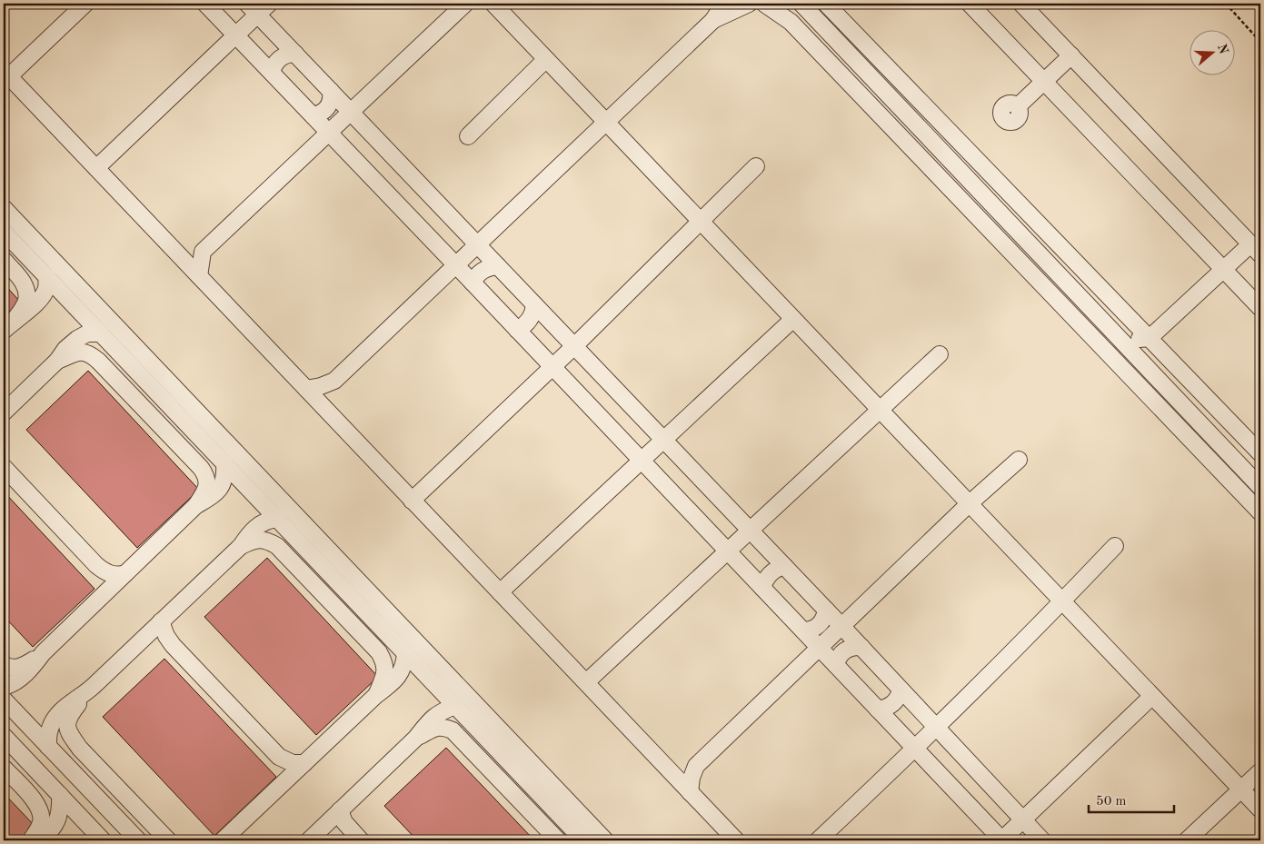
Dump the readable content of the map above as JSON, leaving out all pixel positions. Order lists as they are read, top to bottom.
{
  "scale_bar": "50 m",
  "north": "right"
}
